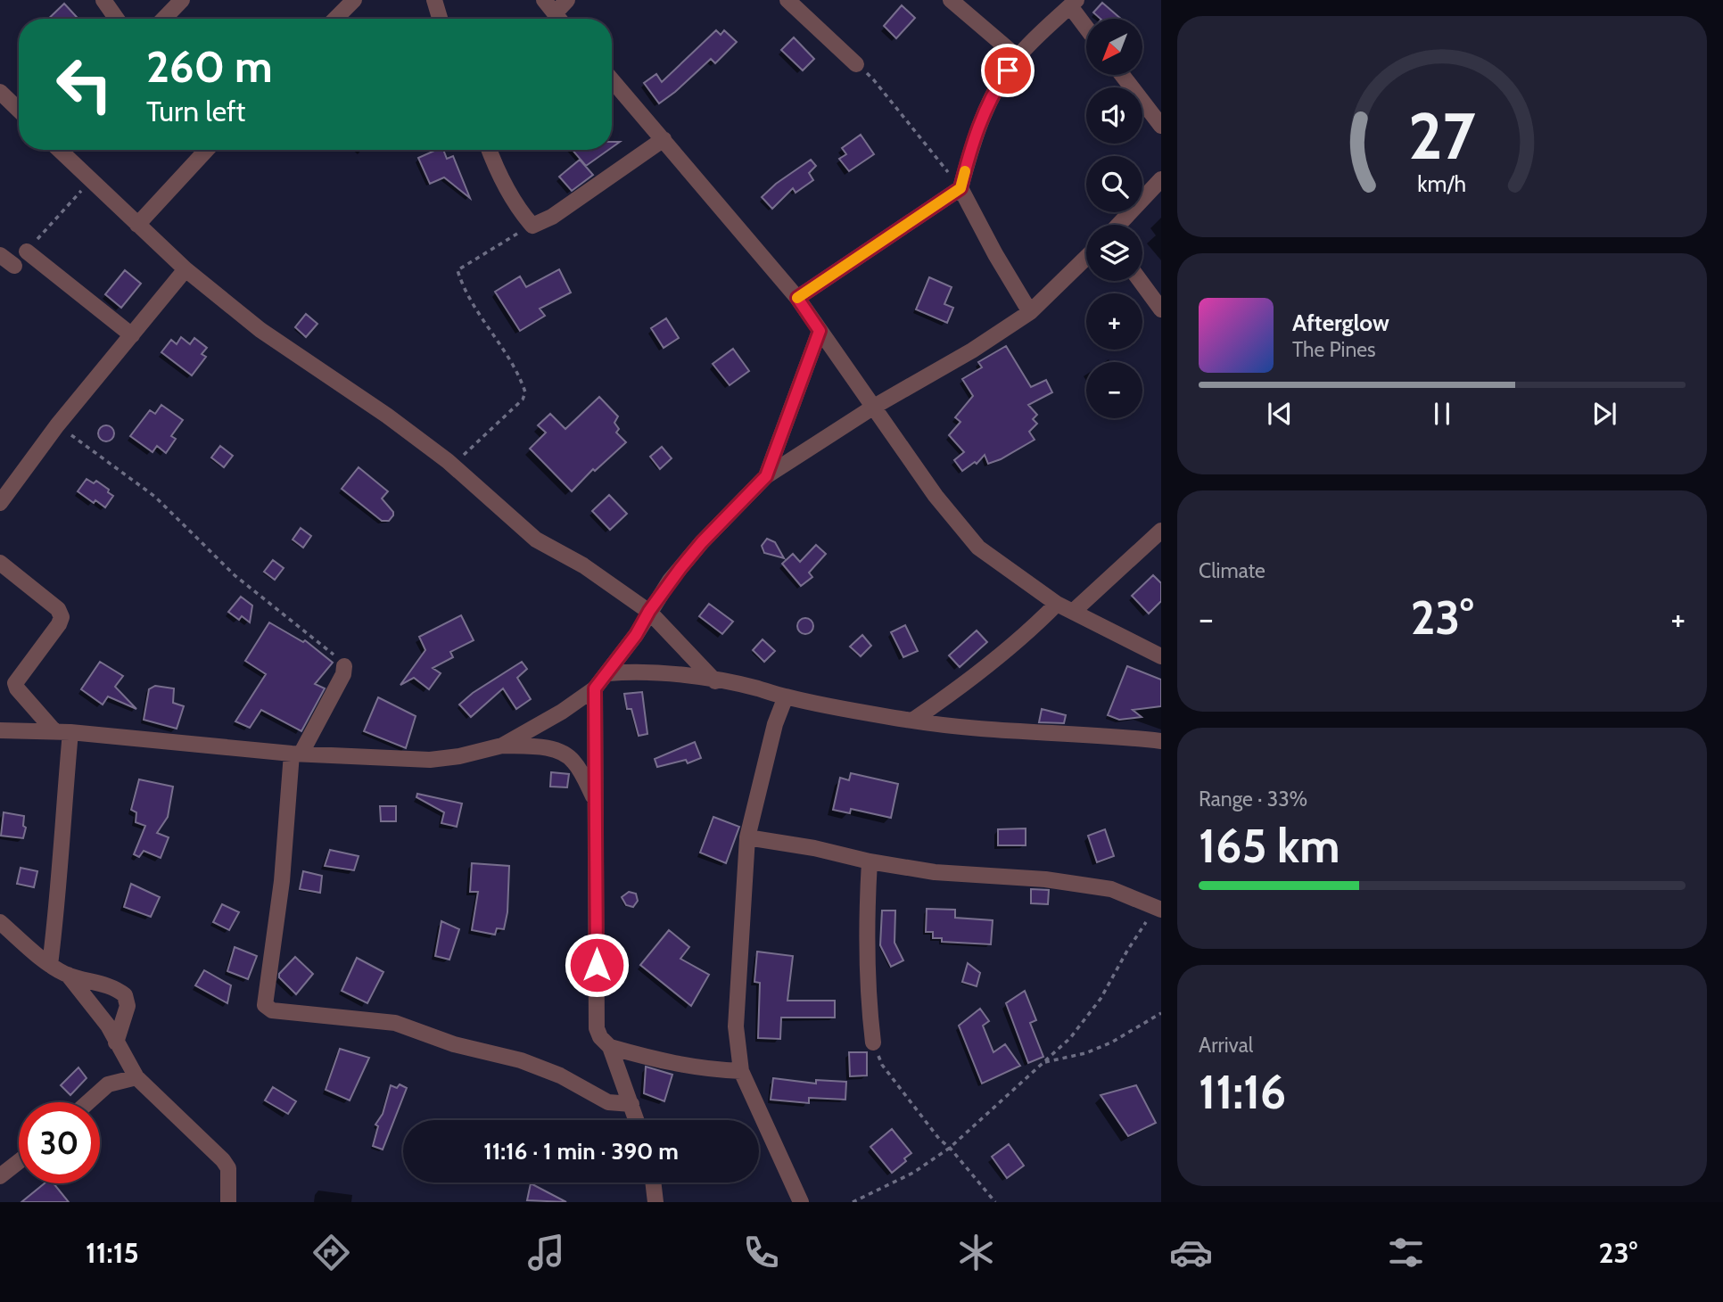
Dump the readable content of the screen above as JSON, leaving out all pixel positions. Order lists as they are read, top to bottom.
{
  "north": "bottom left",
  "page": {
    "map_buttons": ["+", "−"],
    "turn": ["260 m", "Turn left"],
    "song": ["Afterglow", "The Pines"],
    "tile": [
      "Climate",
      ["Range · 33%", "165 km"],
      ["Arrival", "11:16"]
    ],
    "heat": ["−", "23°", "+"],
    "limit": "30",
    "trip": "11:16 · 1 min · 390 m",
    "tabs": ["11:15", "23°"],
    "gauge": ["27", "km/h"]
  }
}
